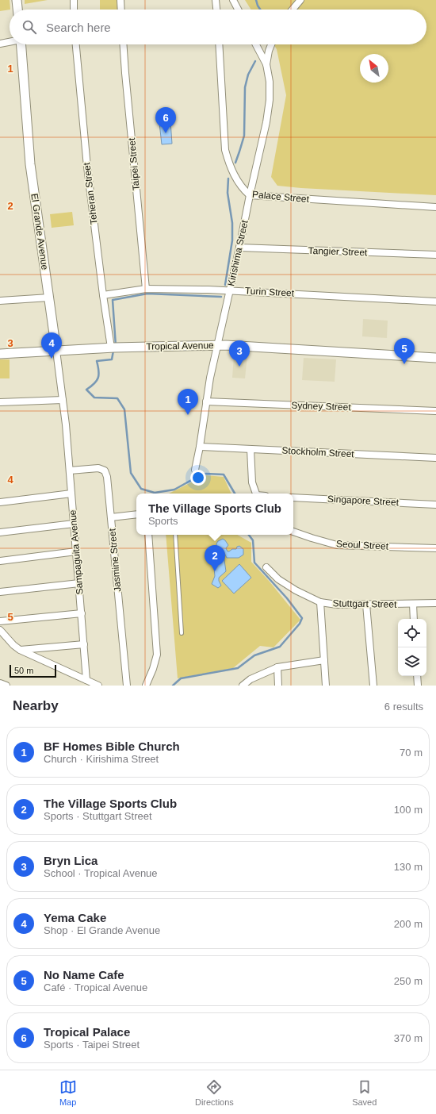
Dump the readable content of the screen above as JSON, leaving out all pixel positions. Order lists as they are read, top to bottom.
{
  "streets": {
    "street": [
      "Taipei Street",
      "Teheran Street",
      "Palace Street",
      "El Grande Avenue",
      "Tangier Street",
      "Kirishima Street",
      "Turin Street",
      "Tropical Avenue",
      "Sydney Street",
      "Stockholm Street",
      "Singapore Street",
      "Seoul Street",
      "Sampaguita Avenue",
      "Jasmine Street",
      "Stuttgart Street"
    ]
  },
  "crossings": [
    ["Taipei Street", "Turin Street"],
    ["Teheran Street", "Turin Street"],
    ["Teheran Street", "Tropical Avenue"],
    ["Palace Street", "Kirishima Street"],
    ["El Grande Avenue", "Tropical Avenue"],
    ["El Grande Avenue", "Sampaguita Avenue"],
    ["Tangier Street", "Kirishima Street"],
    ["Kirishima Street", "Turin Street"],
    ["Kirishima Street", "Tropical Avenue"],
    ["Kirishima Street", "Sydney Street"],
    ["Kirishima Street", "Stockholm Street"],
    ["Sampaguita Avenue", "Jasmine Street"]
  ],
  "scale_bar": "50 m",
  "north": "top left",
  "page": {
    "search": "Search here",
    "pins": [
      "6",
      "4",
      "5",
      "3",
      "1",
      "2"
    ],
    "popup": ["The Village Sports Club", "Sports"],
    "scale": "50 m",
    "heading": ["Nearby", "6 results"],
    "list": [
      {
        "mark": "1",
        "name": "BF Homes Bible Church",
        "note": "Church · Kirishima Street",
        "value": "70 m"
      },
      {
        "mark": "2",
        "name": "The Village Sports Club",
        "note": "Sports · Stuttgart Street",
        "value": "100 m"
      },
      {
        "mark": "3",
        "name": "Bryn Lica",
        "note": "School · Tropical Avenue",
        "value": "130 m"
      },
      {
        "mark": "4",
        "name": "Yema Cake",
        "note": "Shop · El Grande Avenue",
        "value": "200 m"
      },
      {
        "mark": "5",
        "name": "No Name Cafe",
        "note": "Café · Tropical Avenue",
        "value": "250 m"
      },
      {
        "mark": "6",
        "name": "Tropical Palace",
        "note": "Sports · Taipei Street",
        "value": "370 m"
      }
    ],
    "nav": ["Map", "Directions", "Saved"]
  },
  "grid": {
    "rows": [
      "1",
      "2",
      "3",
      "4",
      "5"
    ]
  }
}
